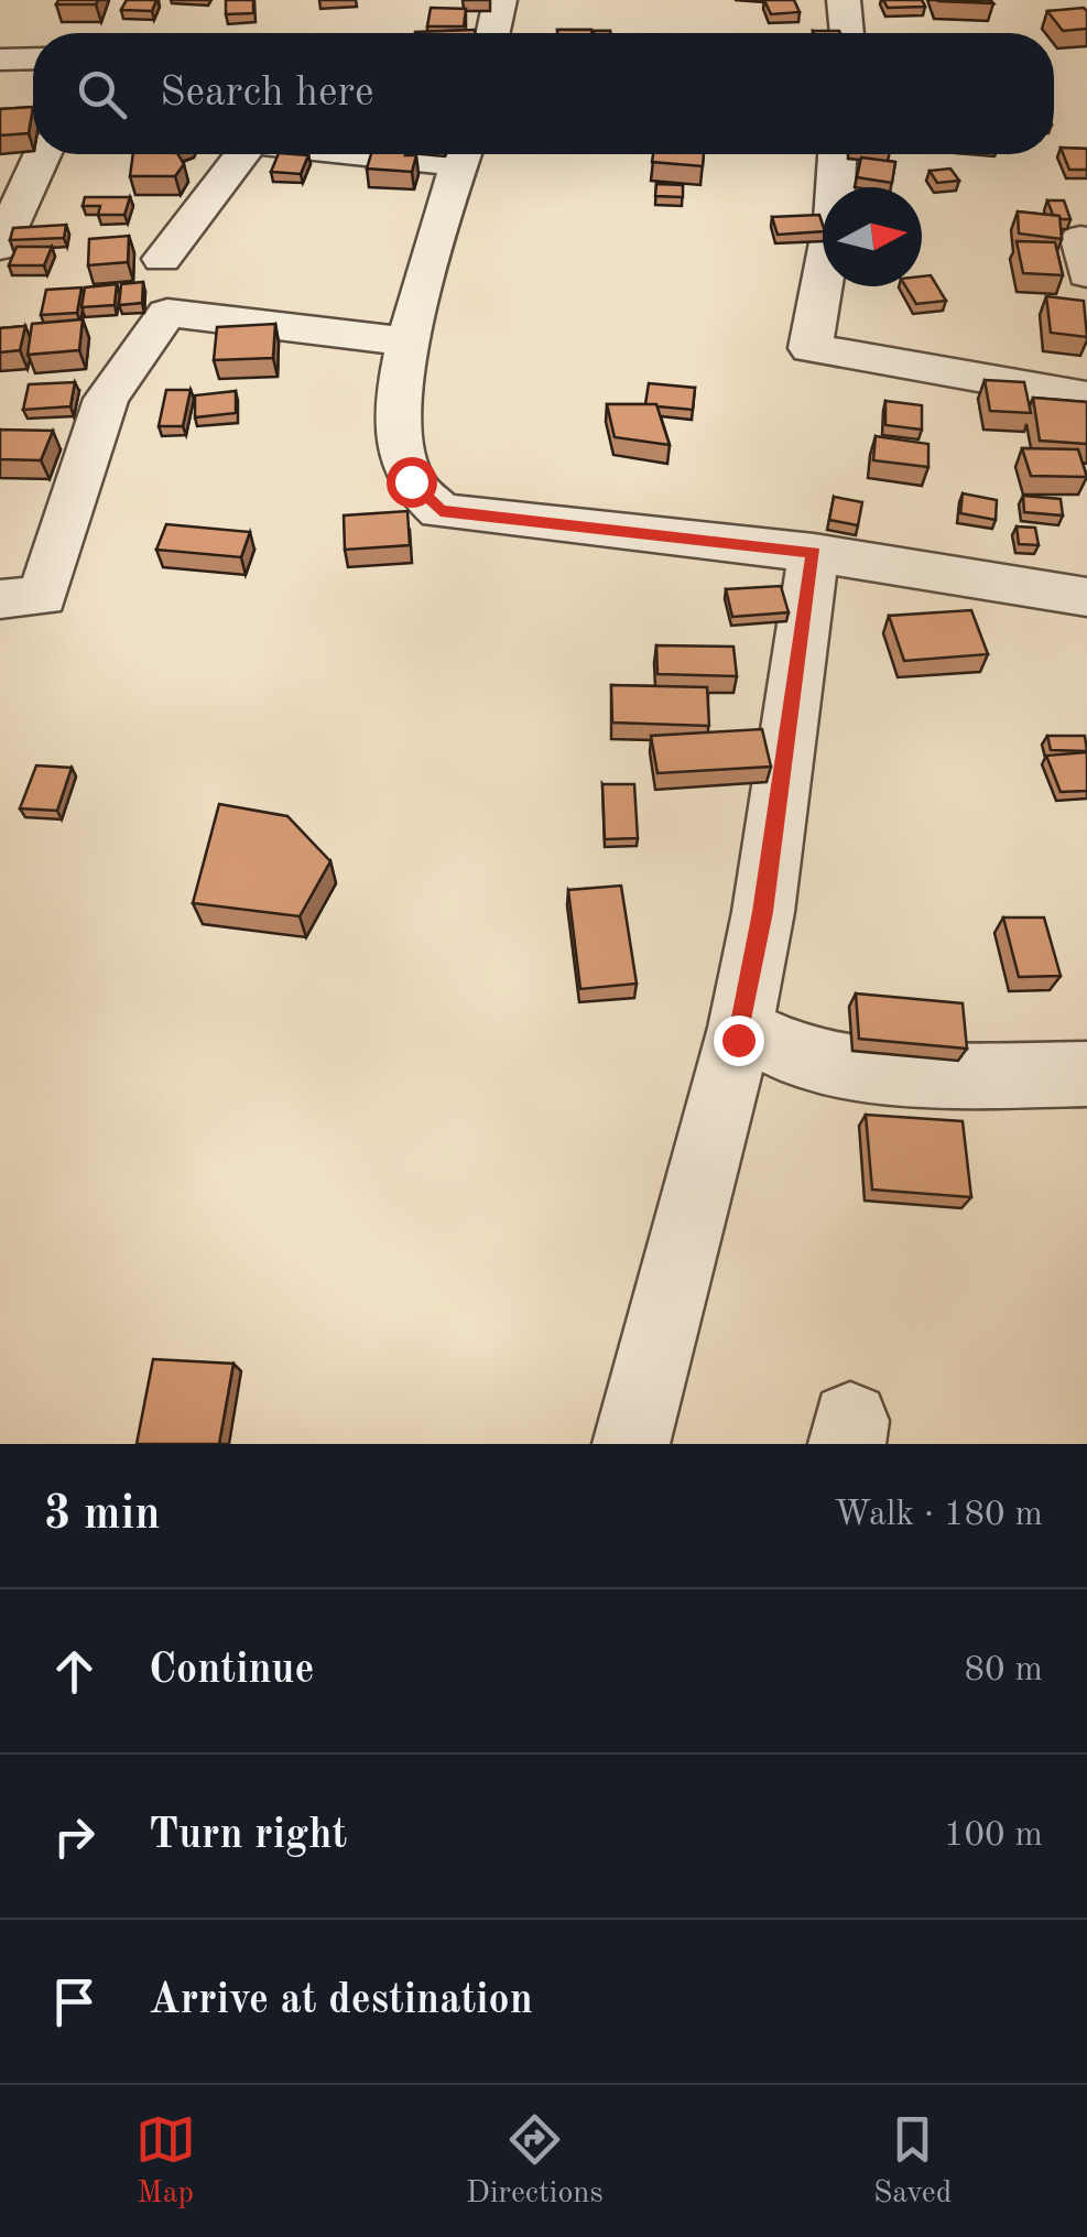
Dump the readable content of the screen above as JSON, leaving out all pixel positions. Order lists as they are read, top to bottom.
{
  "north": "right",
  "page": {
    "search": "Search here",
    "heading": ["3 min", "Walk · 180 m"],
    "list": [
      ["Continue", "80 m"],
      ["Turn right", "100 m"],
      "Arrive at destination"
    ],
    "nav": ["Map", "Directions", "Saved"]
  }
}
